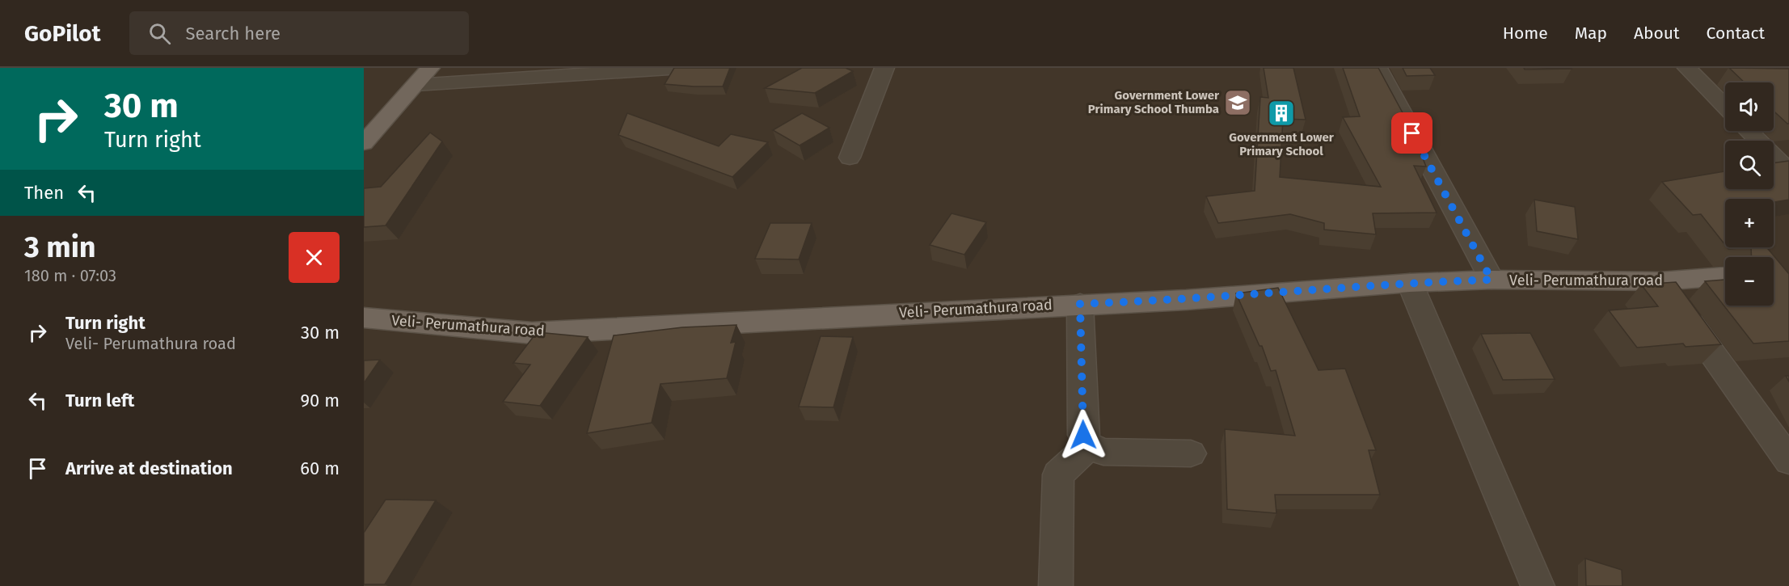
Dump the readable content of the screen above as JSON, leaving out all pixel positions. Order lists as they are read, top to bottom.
{
  "streets": {
    "main road": ["Veli- Perumathura road"]
  },
  "places": {
    "school or university": ["Government Lower Primary School Thumba"],
    "building": ["Government Lower Primary School"]
  },
  "page": {
    "header": "GoPilot",
    "search": "Search here",
    "nav": [
      "Home",
      "Map",
      "About",
      "Contact"
    ],
    "turn": ["30 m", "Turn right"],
    "map_buttons": ["+", "−"],
    "then": "Then",
    "heading": ["3 min", "180 m · 07:03"],
    "list": [
      {
        "name": "Turn right",
        "note": "Veli- Perumathura road",
        "value": "30 m"
      },
      {
        "name": "Turn left",
        "value": "90 m"
      },
      {
        "name": "Arrive at destination",
        "value": "60 m"
      }
    ]
  }
}
